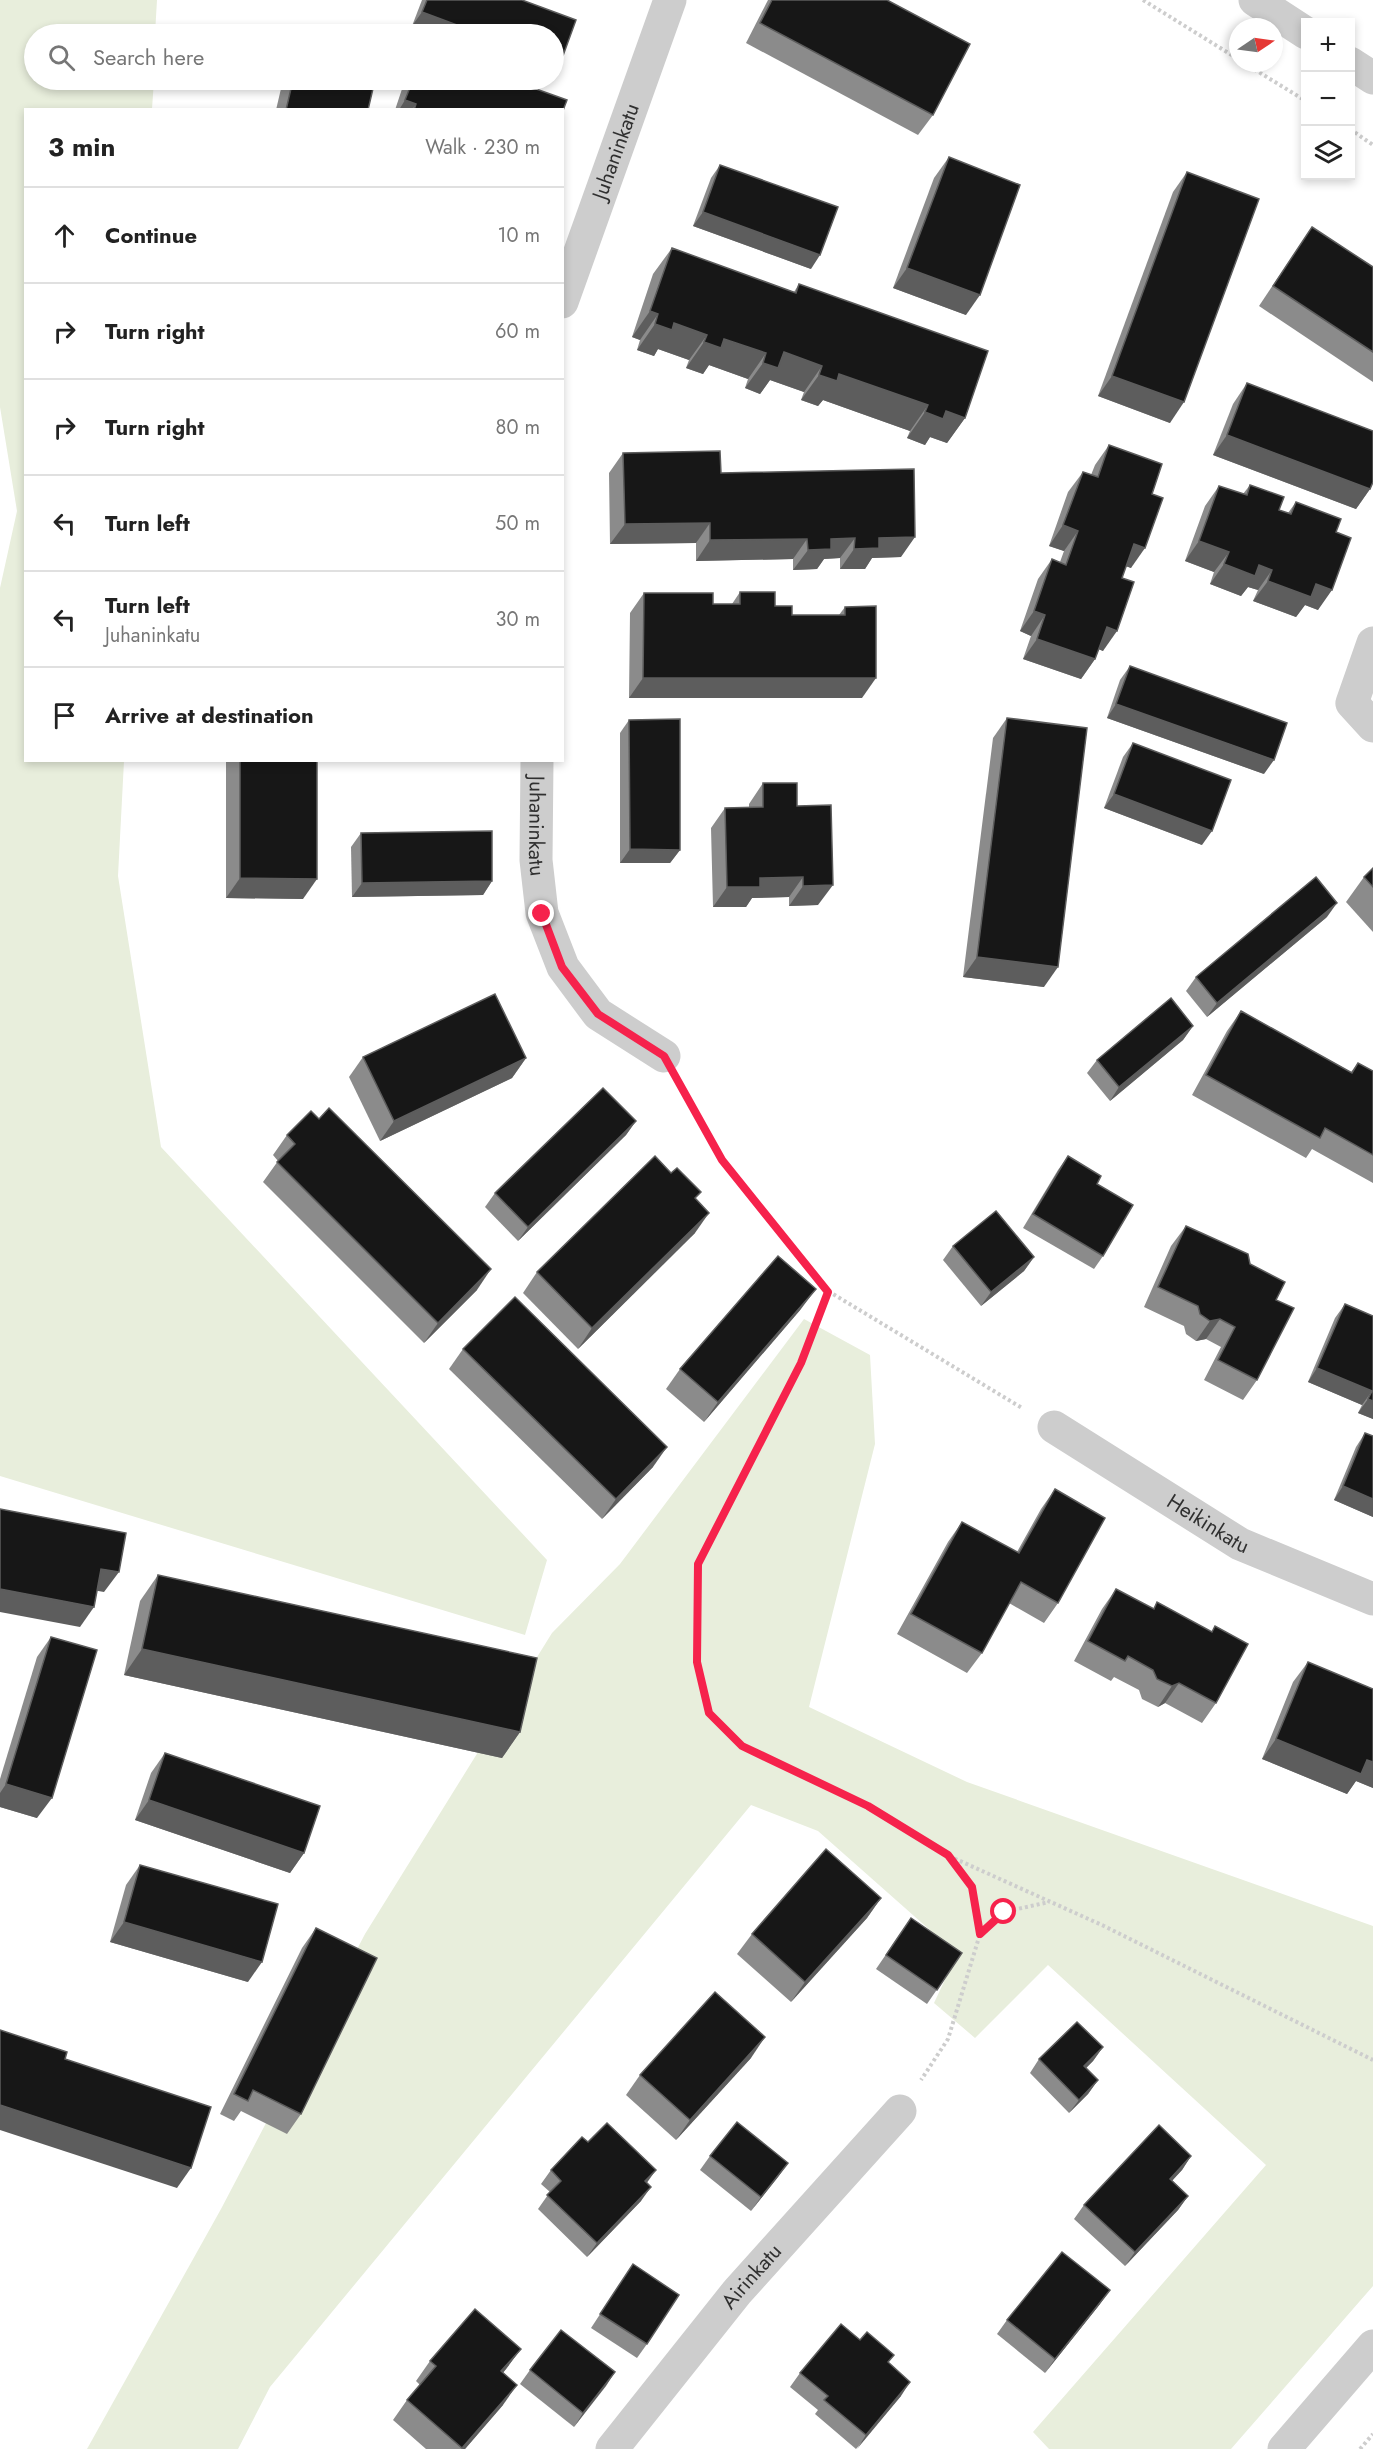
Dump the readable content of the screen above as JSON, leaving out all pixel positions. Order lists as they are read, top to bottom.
{
  "streets": {
    "street": ["Juhaninkatu", "Heikinkatu", "Airinkatu"]
  },
  "north": "right",
  "page": {
    "map_buttons": ["+", "−"],
    "search": "Search here",
    "heading": ["3 min", "Walk · 230 m"],
    "list": [
      ["Continue", "10 m"],
      ["Turn right", "60 m"],
      ["Turn right", "80 m"],
      ["Turn left", "50 m"],
      ["Turn left", "Juhaninkatu", "30 m"],
      "Arrive at destination"
    ]
  }
}
